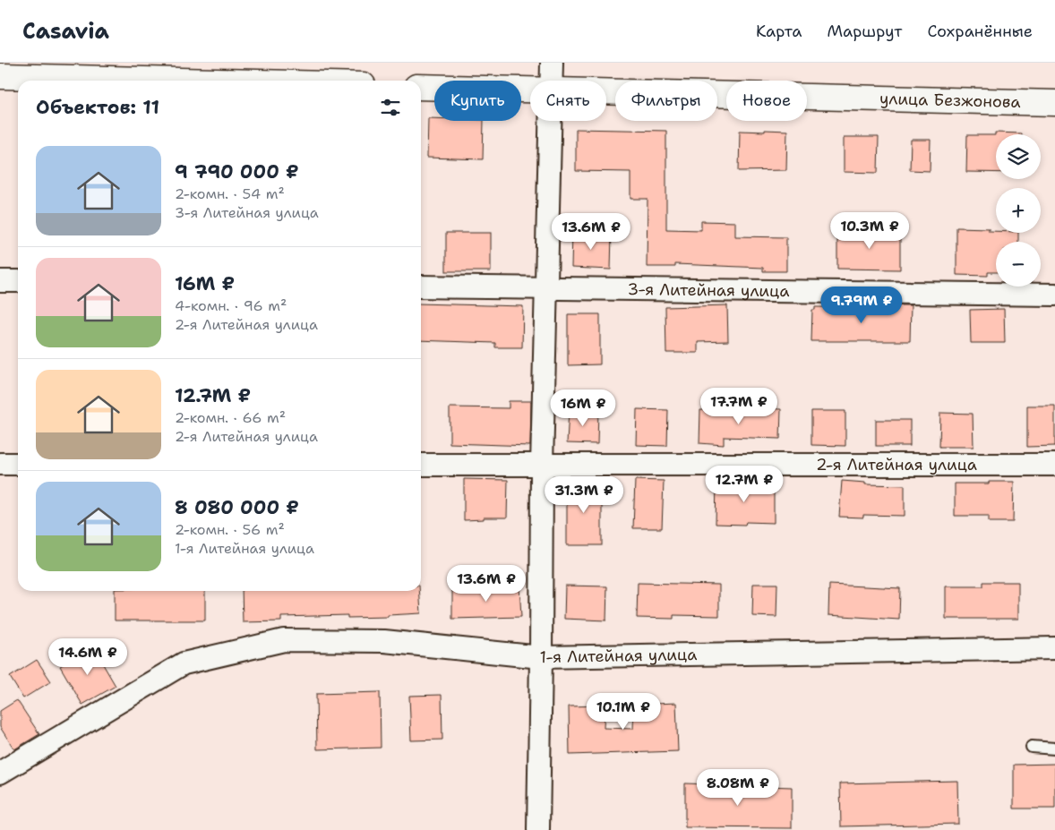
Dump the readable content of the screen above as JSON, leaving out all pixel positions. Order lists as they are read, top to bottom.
{
  "streets": {
    "street": [
      "улица Безжонова",
      "3-я Литейная улица",
      "2-я Литейная улица",
      "1-я Литейная улица"
    ]
  },
  "page": {
    "header": "Casavia",
    "nav": ["Карта", "Маршрут", "Сохранённые"],
    "chip": [
      "Купить",
      "Снять",
      "Фильтры",
      "Новое"
    ],
    "heading": "Объектов: 11",
    "map_buttons": ["+", "−"],
    "list": [
      {
        "name": "9 790 000 ₽",
        "note": "2-комн. · 54 m² · 3-я Литейная улица"
      },
      {
        "name": "16M ₽",
        "note": "4-комн. · 96 m² · 2-я Литейная улица"
      },
      {
        "name": "12.7M ₽",
        "note": "2-комн. · 66 m² · 2-я Литейная улица"
      },
      {
        "name": "8 080 000 ₽",
        "note": "2-комн. · 56 m² · 1-я Литейная улица"
      }
    ],
    "price": [
      "10.3M ₽",
      "13.6M ₽",
      "9.79M ₽",
      "17.7M ₽",
      "16M ₽",
      "12.7M ₽",
      "31.3M ₽",
      "13.6M ₽",
      "14.6M ₽",
      "10.1M ₽",
      "8.08M ₽"
    ]
  }
}
